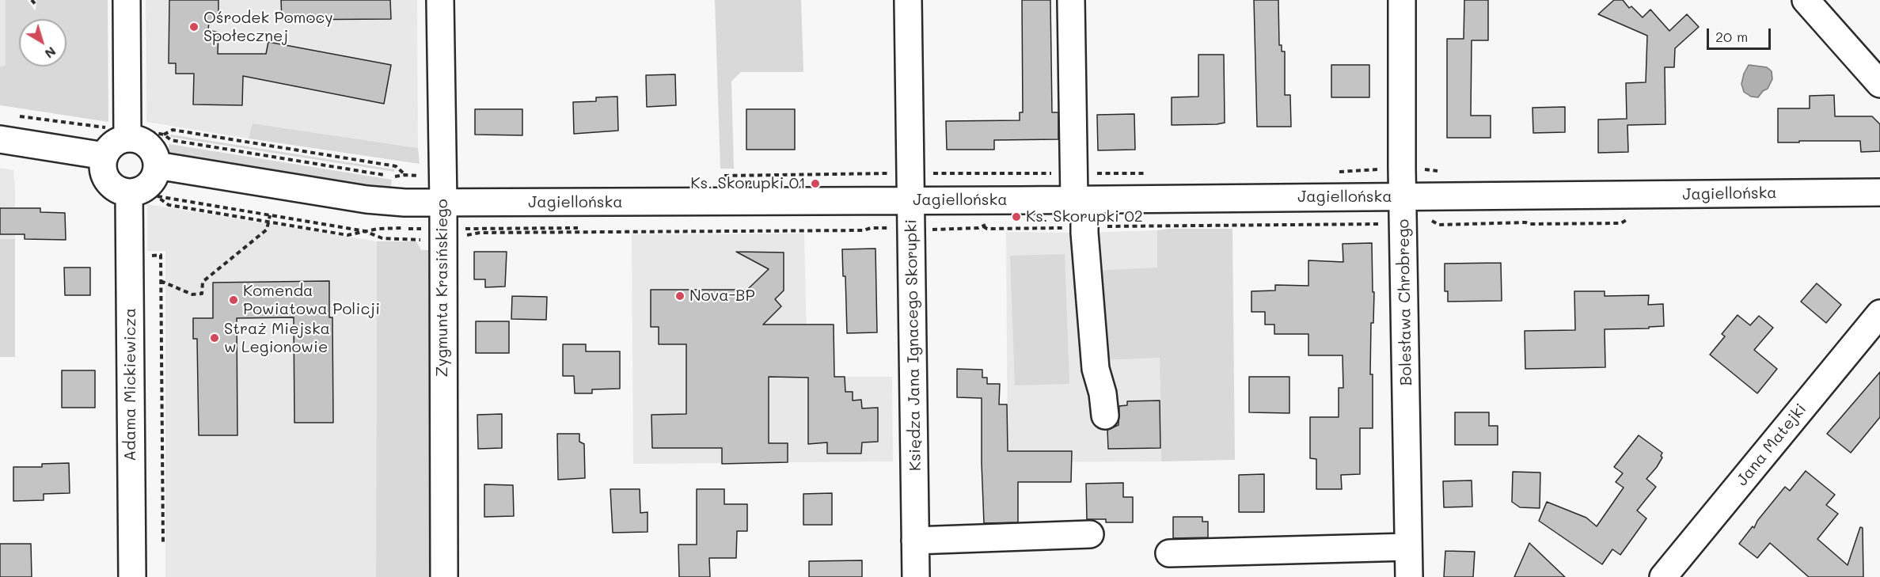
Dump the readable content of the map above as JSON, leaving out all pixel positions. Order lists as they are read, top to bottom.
{
  "streets": {
    "street": [
      "Jagiellońska",
      "Zygmunta Krasińskiego",
      "Bolesława Chrobrego",
      "Księdza Jana Ignacego Skorupki",
      "Adama Mickiewicza",
      "Jana Matejki"
    ]
  },
  "crossings": [
    ["Jagiellońska", "Zygmunta Krasińskiego"],
    ["Jagiellońska", "Bolesława Chrobrego"],
    ["Jagiellońska", "Księdza Jana Ignacego Skorupki"],
    ["Jagiellońska", "Adama Mickiewicza"]
  ],
  "places": [
    "Ośrodek Pomocy Społecznej",
    "Ks. Skorupki 01",
    "Ks. Skorupki 02",
    "Nova-BP",
    "Komenda Powiatowa Policji",
    "Straż Miejska w Legionowie"
  ],
  "scale_bar": "20 m",
  "north": "bottom right"
}
